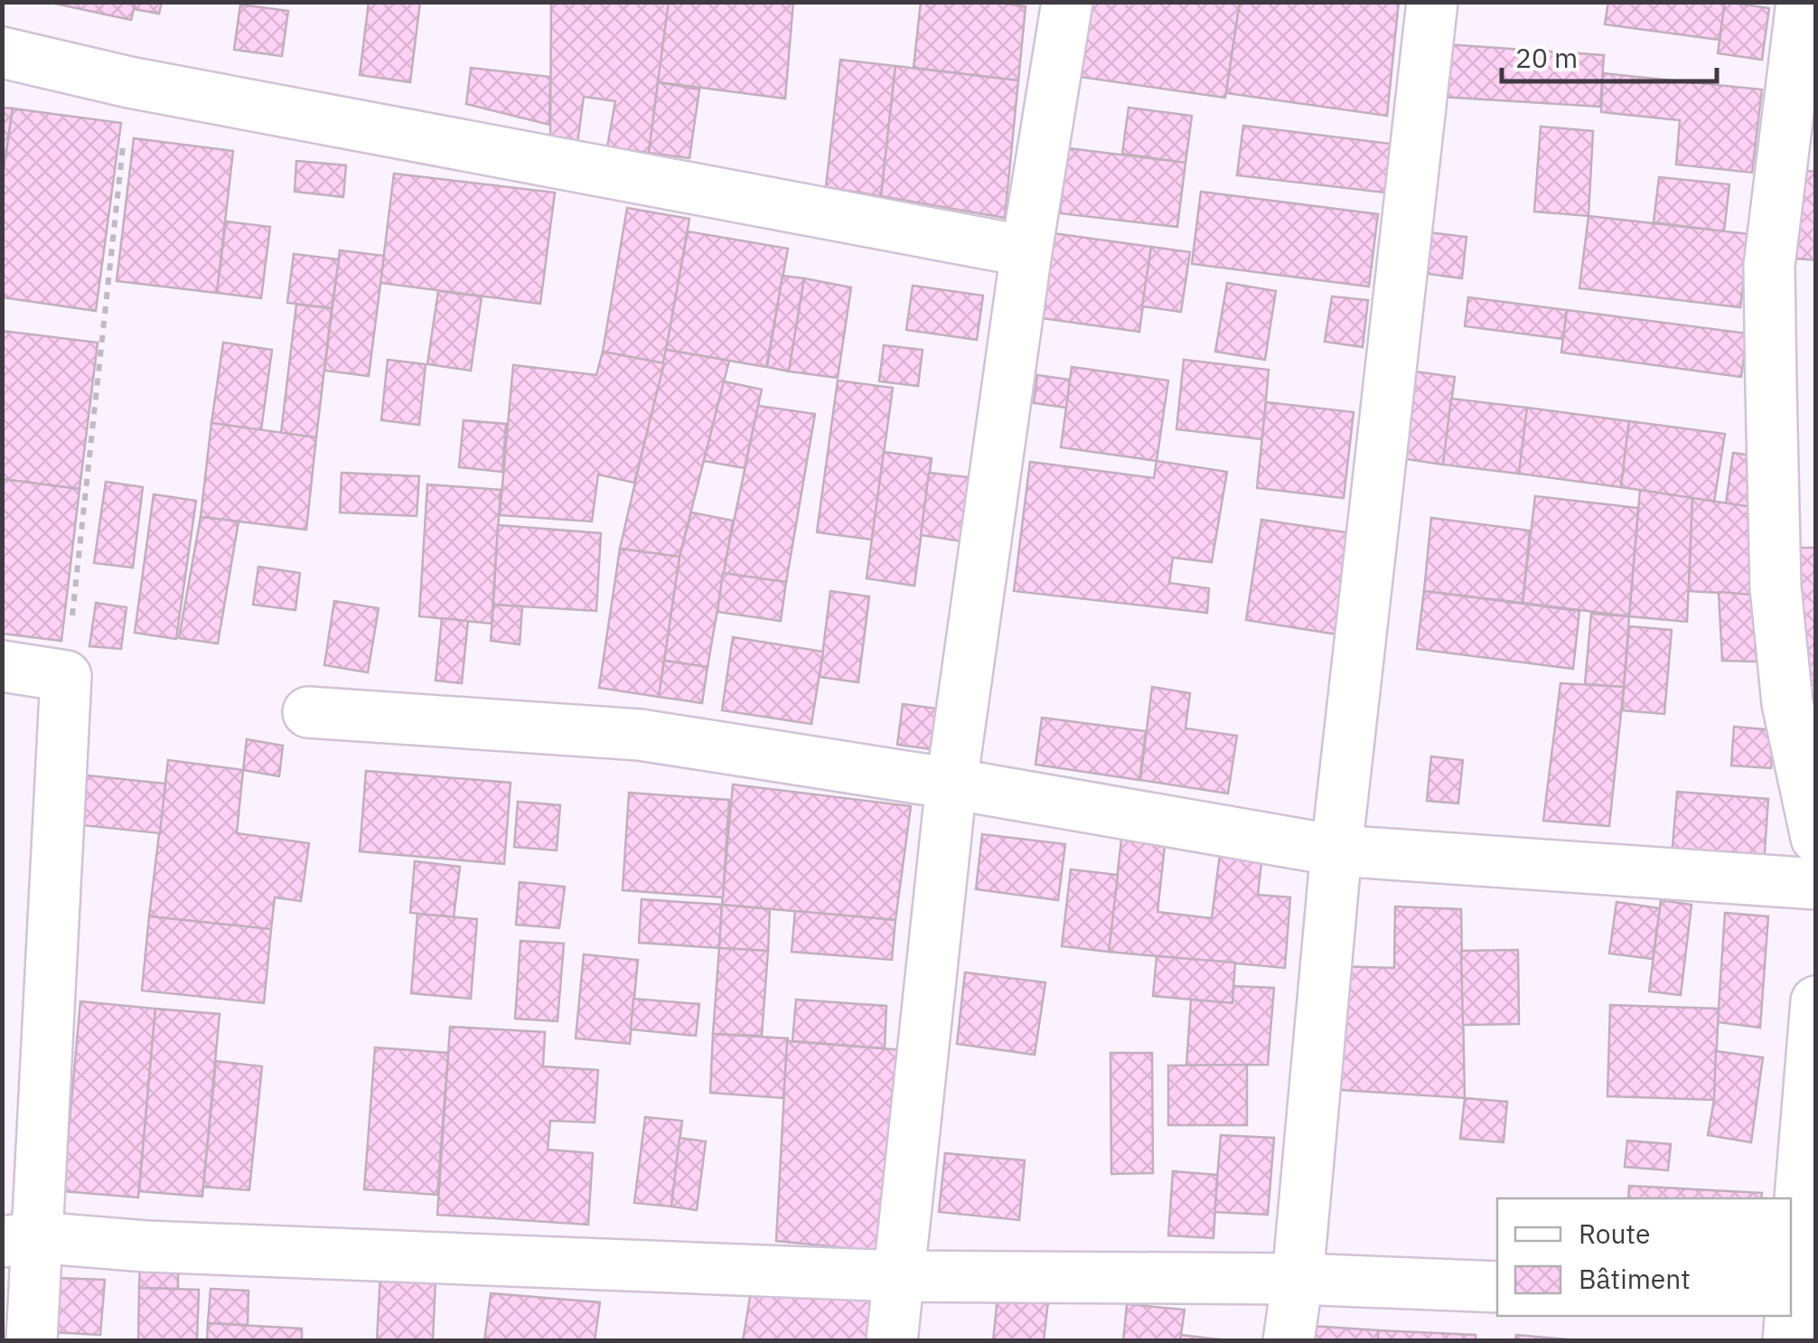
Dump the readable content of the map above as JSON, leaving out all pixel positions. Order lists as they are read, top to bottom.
{
  "legend": ["Route", "Bâtiment"],
  "scale_bar": "20 m"
}
